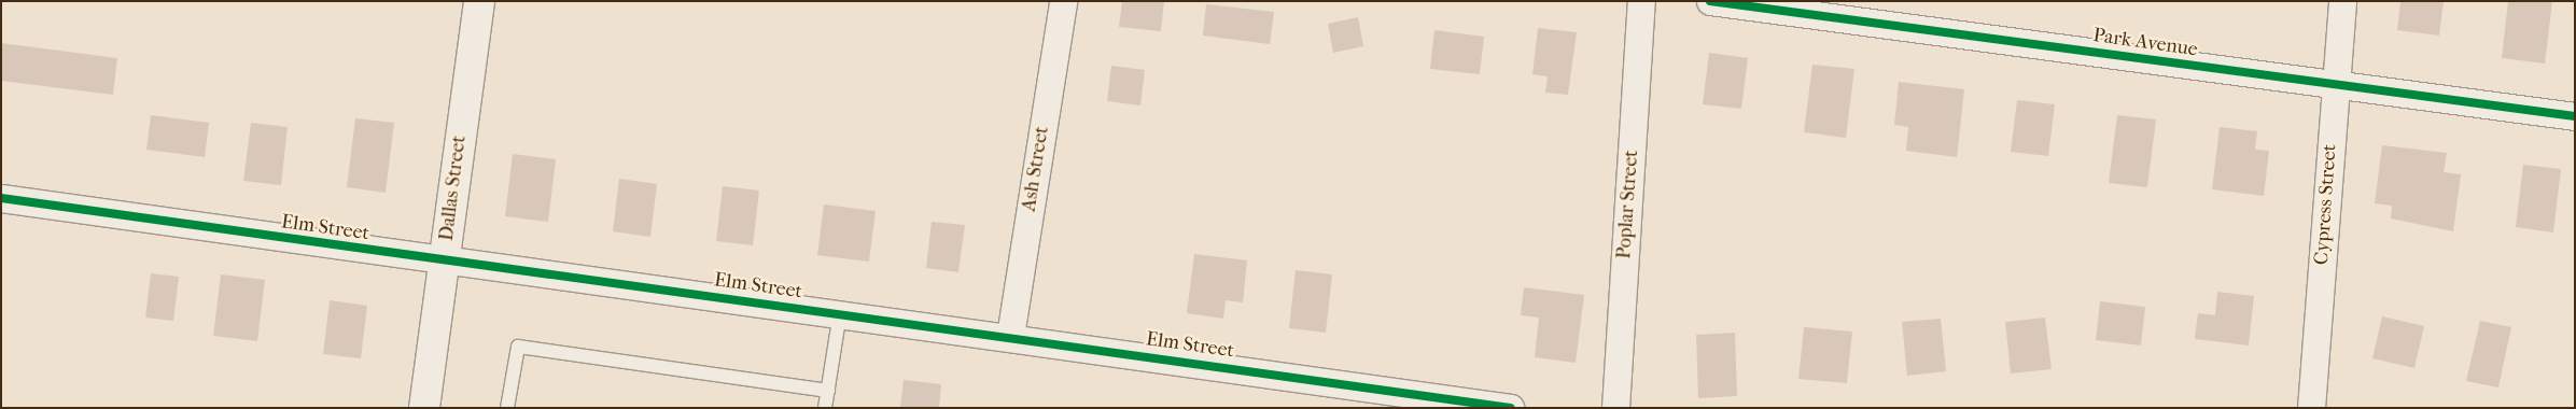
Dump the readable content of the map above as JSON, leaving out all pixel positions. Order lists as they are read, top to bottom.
{
  "streets": {
    "street": [
      "Park Avenue",
      "Ash Street",
      "Dallas Street",
      "Poplar Street",
      "Cypress Street",
      "Elm Street"
    ]
  },
  "crossings": [
    ["Park Avenue", "Cypress Street"],
    ["Ash Street", "Elm Street"],
    ["Dallas Street", "Elm Street"]
  ]
}
